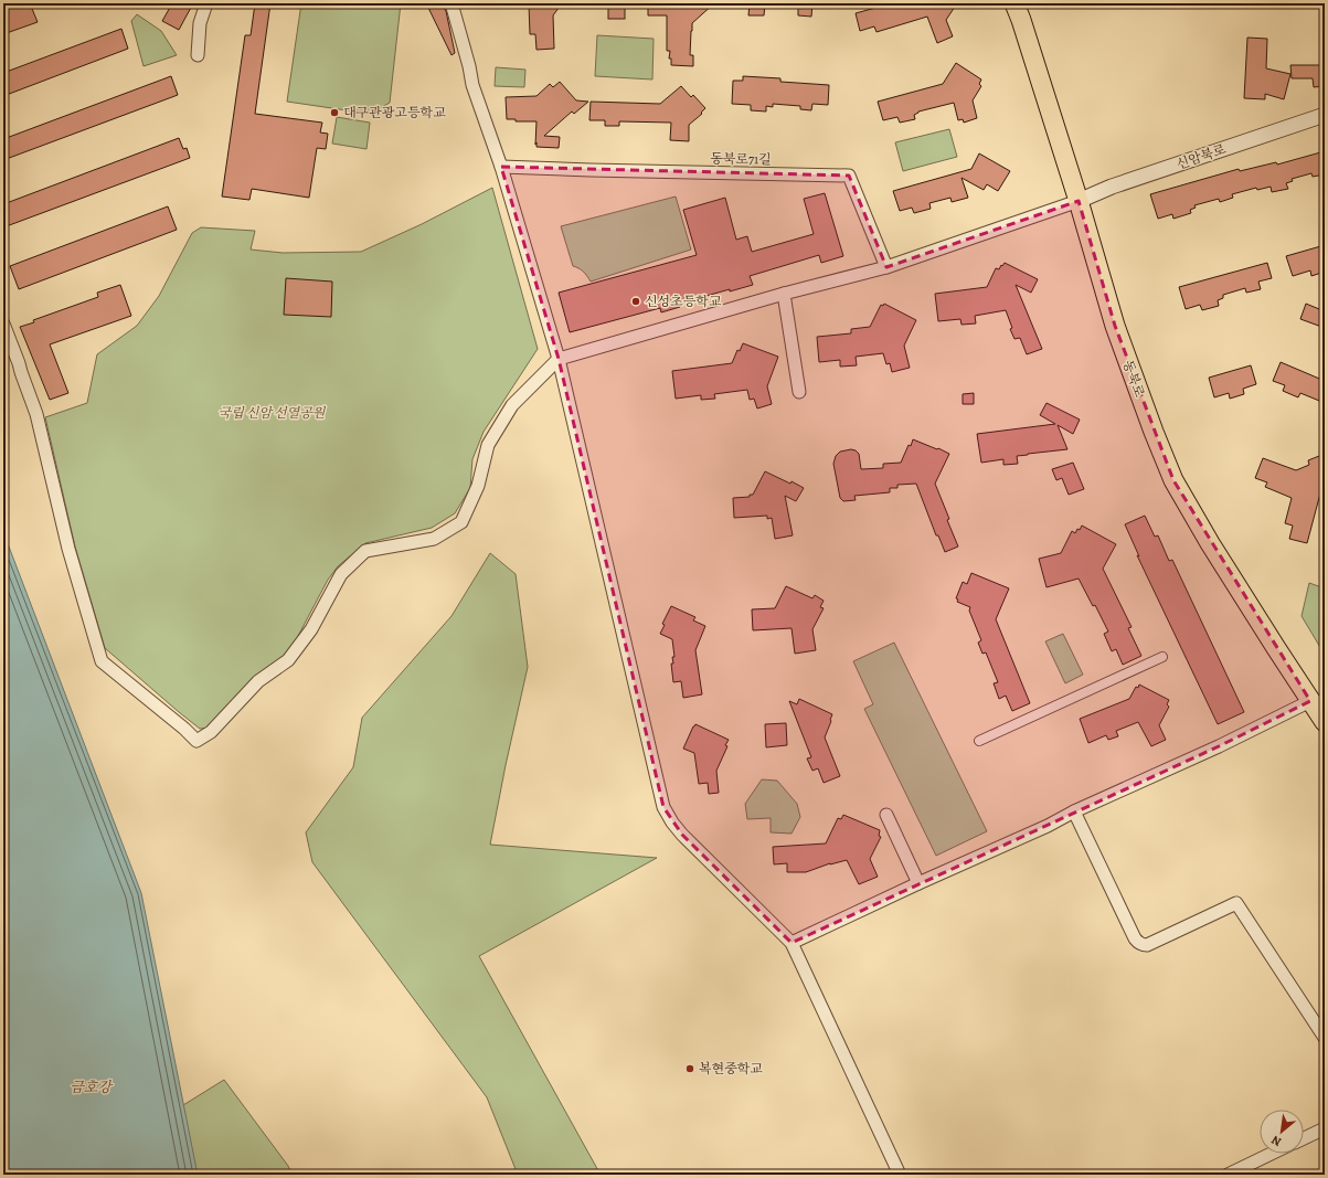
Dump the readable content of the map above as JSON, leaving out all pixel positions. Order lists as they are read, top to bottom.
{
  "streets": {
    "main road": ["동북로"],
    "street": ["신암북로", "동북로71길"]
  },
  "crossings": [
    ["신암북로", "동북로"]
  ],
  "water": ["금호강"],
  "parks": ["국립 신암 선열공원"],
  "places": ["대구관광고등학교", "신성초등학교", "복현중학교"],
  "north": "bottom left"
}
